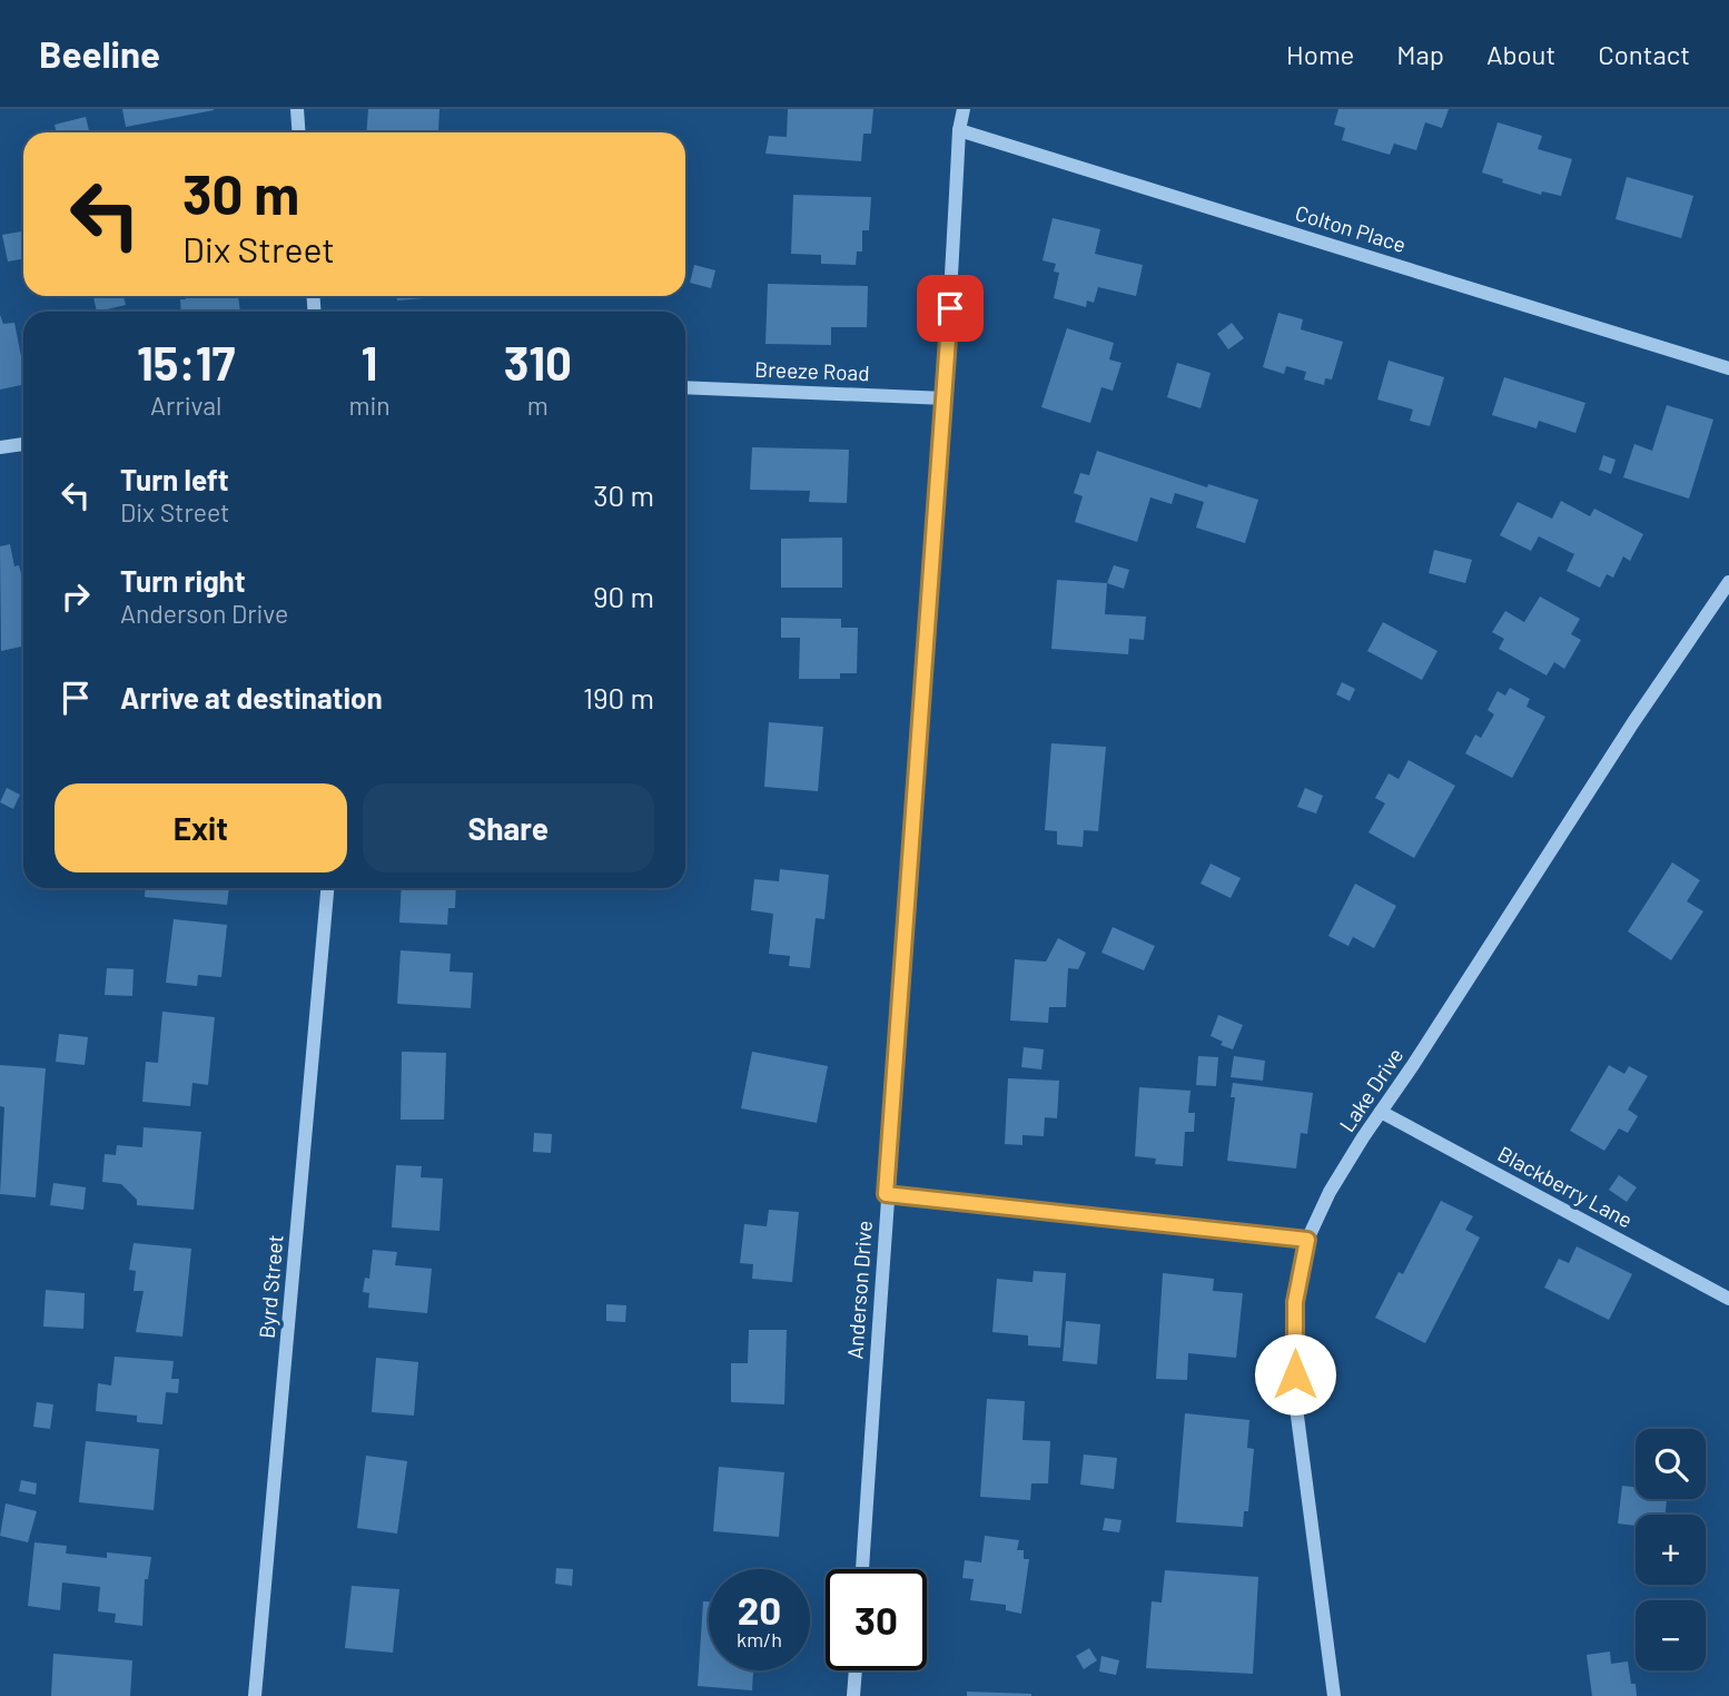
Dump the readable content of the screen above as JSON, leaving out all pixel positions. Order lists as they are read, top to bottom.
{
  "streets": {
    "street": [
      "Colton Place",
      "Breeze Road",
      "Lake Drive",
      "Blackberry Lane",
      "Byrd Street",
      "Anderson Drive"
    ]
  },
  "crossings": [
    ["Colton Place", "Anderson Drive"],
    ["Breeze Road", "Anderson Drive"],
    ["Lake Drive", "Blackberry Lane"]
  ],
  "page": {
    "header": "Beeline",
    "nav": [
      "Home",
      "Map",
      "About",
      "Contact"
    ],
    "turn": ["30 m", "Dix Street"],
    "eta": [
      "15:17",
      "Arrival",
      "1",
      "min",
      "310",
      "m"
    ],
    "list": [
      {
        "name": "Turn left",
        "note": "Dix Street",
        "value": "30 m"
      },
      {
        "name": "Turn right",
        "note": "Anderson Drive",
        "value": "90 m"
      },
      {
        "name": "Arrive at destination",
        "value": "190 m"
      }
    ],
    "buttons": ["Exit", "Share"],
    "map_buttons": ["+", "−"],
    "speed": "20 km/h",
    "limit": "30"
  }
}
